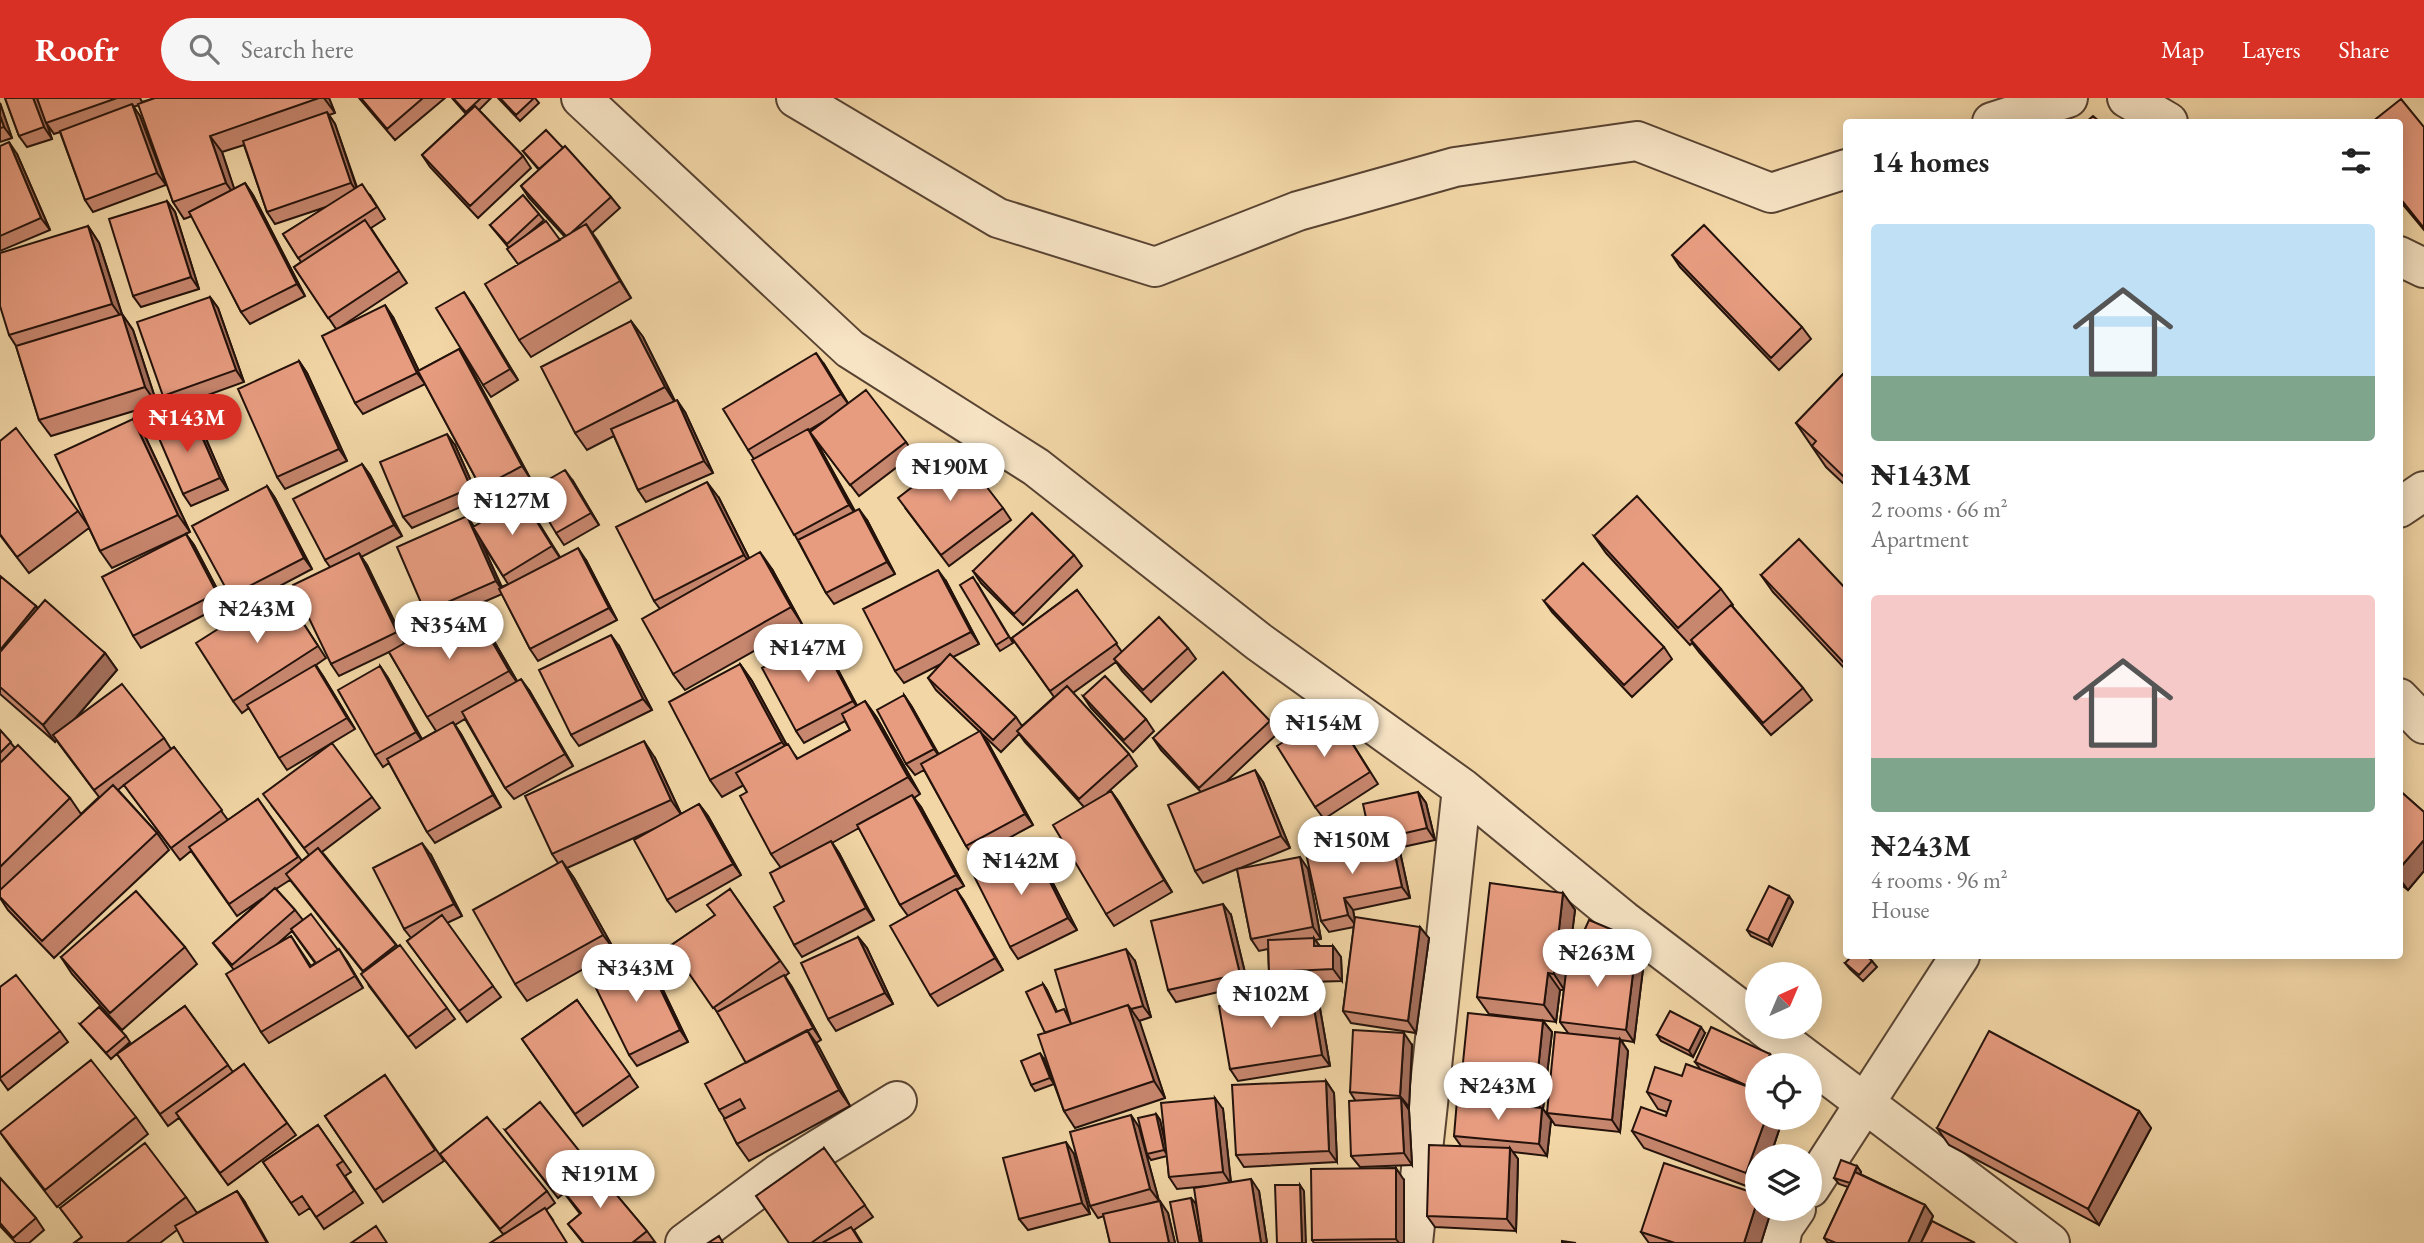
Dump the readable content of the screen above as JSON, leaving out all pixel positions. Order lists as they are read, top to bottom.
{
  "north": "top right",
  "page": {
    "header": "Roofr",
    "search": "Search here",
    "nav": ["Map", "Layers", "Share"],
    "heading": "14 homes",
    "list": [
      {
        "name": "₦143M",
        "note": "2 rooms · 66 m² · Apartment"
      },
      {
        "name": "₦243M",
        "note": "4 rooms · 96 m² · House"
      }
    ],
    "price": [
      "₦143M",
      "₦190M",
      "₦127M",
      "₦243M",
      "₦354M",
      "₦147M",
      "₦154M",
      "₦150M",
      "₦142M",
      "₦263M",
      "₦343M",
      "₦102M",
      "₦243M",
      "₦191M"
    ]
  }
}
